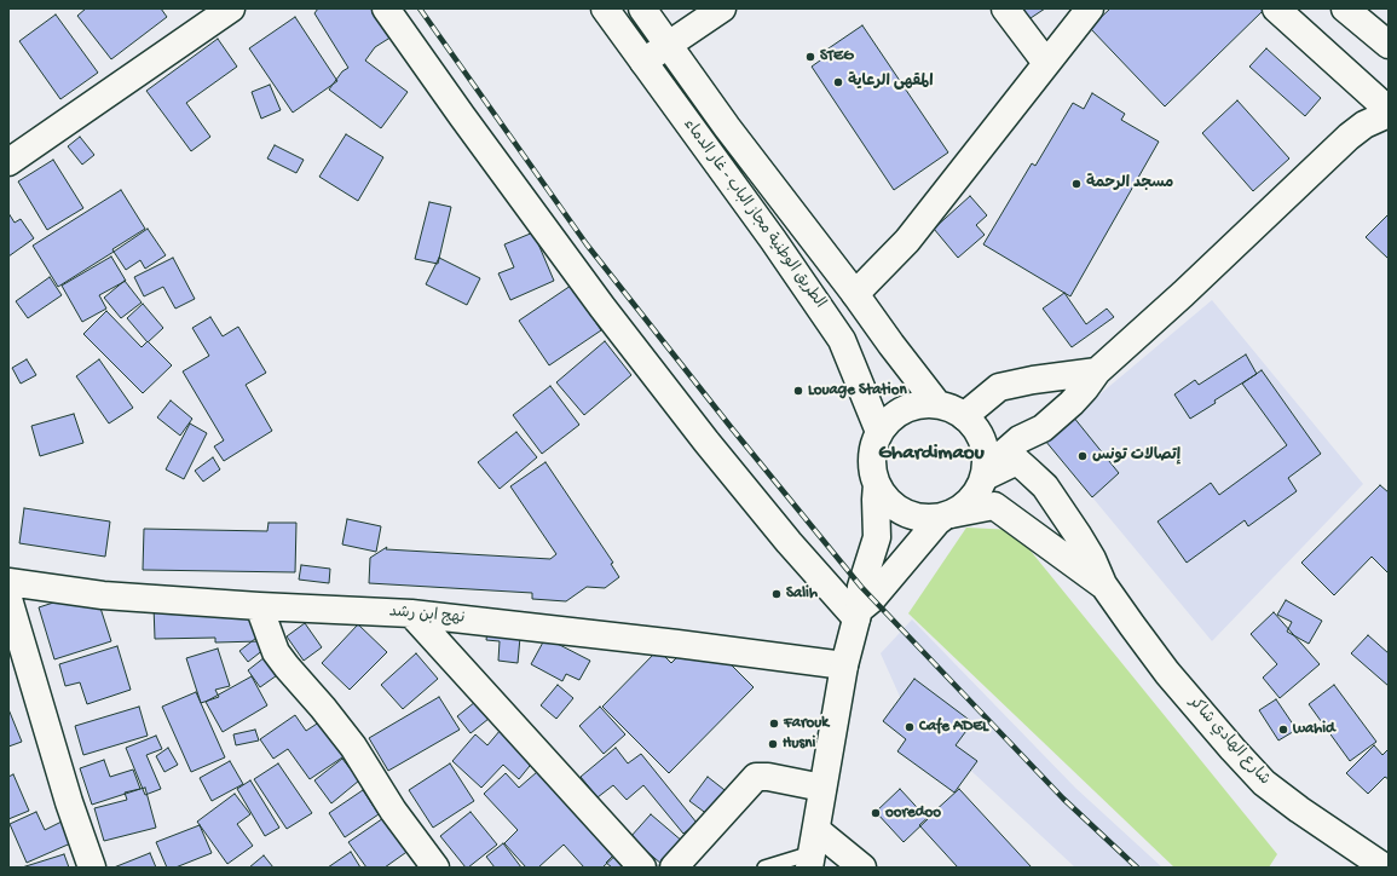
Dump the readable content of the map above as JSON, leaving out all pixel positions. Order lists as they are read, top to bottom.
{
  "streets": {
    "street": ["الطريق الوطنية مجاز الباب - غار الدماء", "نهج ابن رشد", "شارع الهادي شاكر"]
  },
  "crossings": [
    ["الطريق الوطنية مجاز الباب - غار الدماء", "شارع الهادي شاكر"]
  ],
  "districts": ["Ghardimaou"],
  "places": [
    "STEG",
    "المقهى الرعاية",
    "مسجد الرحمة",
    "Louage Station",
    "إتصالات تونس",
    "Salih",
    "Farouk",
    "Cafe ADEL",
    "wahid",
    "Husni",
    "ooredoo"
  ]
}
